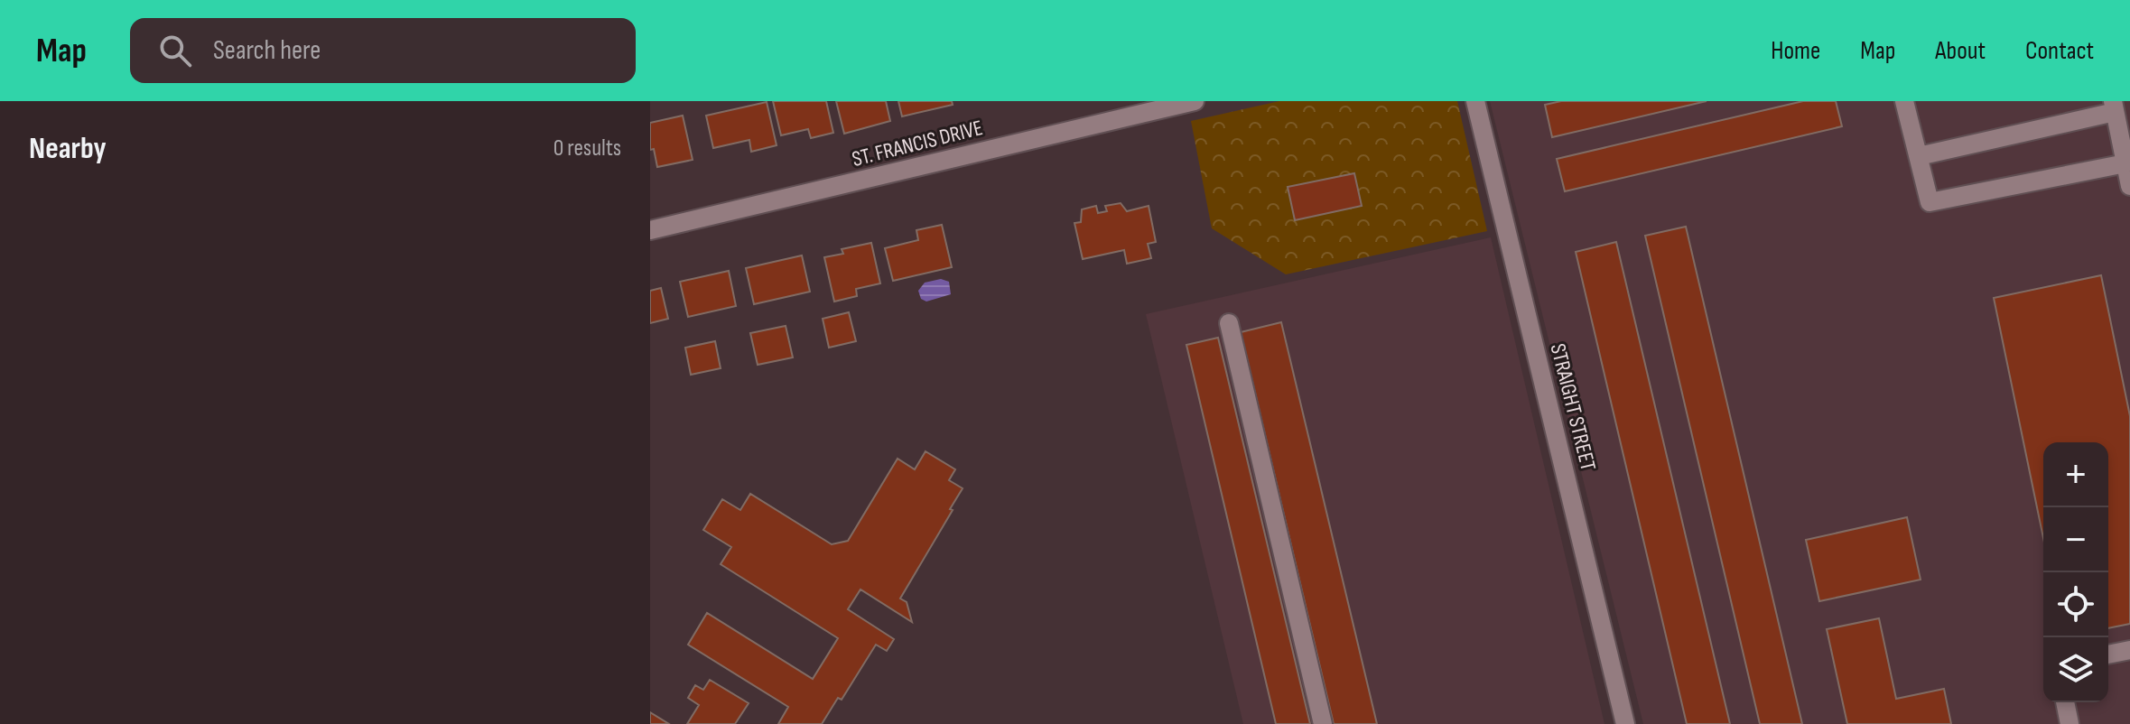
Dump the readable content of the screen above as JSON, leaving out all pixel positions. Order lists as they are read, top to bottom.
{
  "streets": {
    "street": ["ST. FRANCIS DRIVE", "STRAIGHT STREET"]
  },
  "page": {
    "header": "Map",
    "search": "Search here",
    "nav": [
      "Home",
      "Map",
      "About",
      "Contact"
    ],
    "heading": ["Nearby", "0 results"],
    "map_buttons": ["+", "−"]
  }
}
